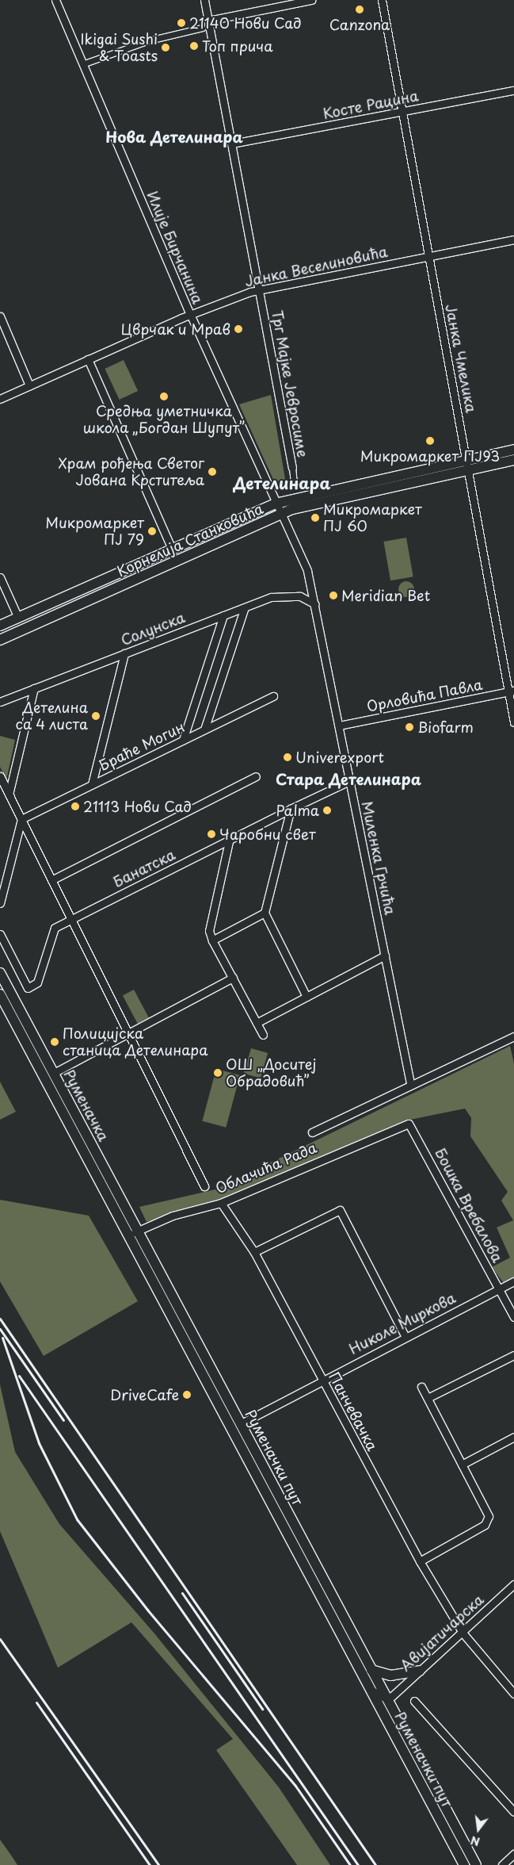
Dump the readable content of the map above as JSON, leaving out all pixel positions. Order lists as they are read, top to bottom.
{
  "streets": {
    "main road": ["Корнелија Станковића", "Руменачка", "Руменачки пут"],
    "street": [
      "Косте Рацина",
      "Илије Бирчанина",
      "Јанка Веселиновића",
      "Јанка Чмелика",
      "Трг Мајке Јевросиме",
      "Солунска",
      "Орловића Павла",
      "Браће Могин",
      "Миленка Грчића",
      "Банатска",
      "Облачића Рада",
      "Бошка Вребалова",
      "Николе Миркова",
      "Панчевачка",
      "Авијатичарска"
    ]
  },
  "crossings": [
    ["Косте Рацина", "Јанка Чмелика"],
    ["Косте Рацина", "Трг Мајке Јевросиме"],
    ["Илије Бирчанина", "Јанка Веселиновића"],
    ["Илије Бирчанина", "Корнелија Станковића"],
    ["Илије Бирчанина", "Миленка Грчића"],
    ["Јанка Веселиновића", "Јанка Чмелика"],
    ["Јанка Веселиновића", "Трг Мајке Јевросиме"],
    ["Јанка Чмелика", "Корнелија Станковића"],
    ["Јанка Чмелика", "Орловића Павла"],
    ["Корнелија Станковића", "Миленка Грчића"],
    ["Солунска", "Миленка Грчића"],
    ["Орловића Павла", "Миленка Грчића"],
    ["Миленка Грчића", "Банатска"],
    ["Миленка Грчића", "Облачића Рада"],
    ["Руменачка", "Облачића Рада"],
    ["Руменачка", "Руменачки пут"],
    ["Облачића Рада", "Бошка Вребалова"],
    ["Облачића Рада", "Панчевачка"],
    ["Облачића Рада", "Руменачки пут"],
    ["Бошка Вребалова", "Николе Миркова"],
    ["Николе Миркова", "Панчевачка"],
    ["Николе Миркова", "Руменачки пут"],
    ["Панчевачка", "Авијатичарска"],
    ["Руменачки пут", "Авијатичарска"]
  ],
  "districts": ["Нова Детелинара", "Детелинара", "Стара Детелинара"],
  "places": [
    "Canzona",
    "21140 Нови Сад",
    "Топ прича",
    "Ikigai Sushi & Toasts",
    "Цврчак и Мрав",
    "Средња уметничка школа „Богдан Шупут”",
    "Микромаркет ПЈ93",
    "Храм рођења Светог Јована Крститеља",
    "Микромаркет ПЈ 60",
    "Микромаркет ПЈ 79",
    "Meridian Bet",
    "Детелина са 4 листа",
    "Biofarm",
    "Univerexport",
    "21113 Нови Сад",
    "Palma",
    "Чаробни свет",
    "Полицијска станица Детелинара",
    "ОШ „Доситеј Обрадовић”",
    "DriveCafe"
  ],
  "north": "bottom"
}
